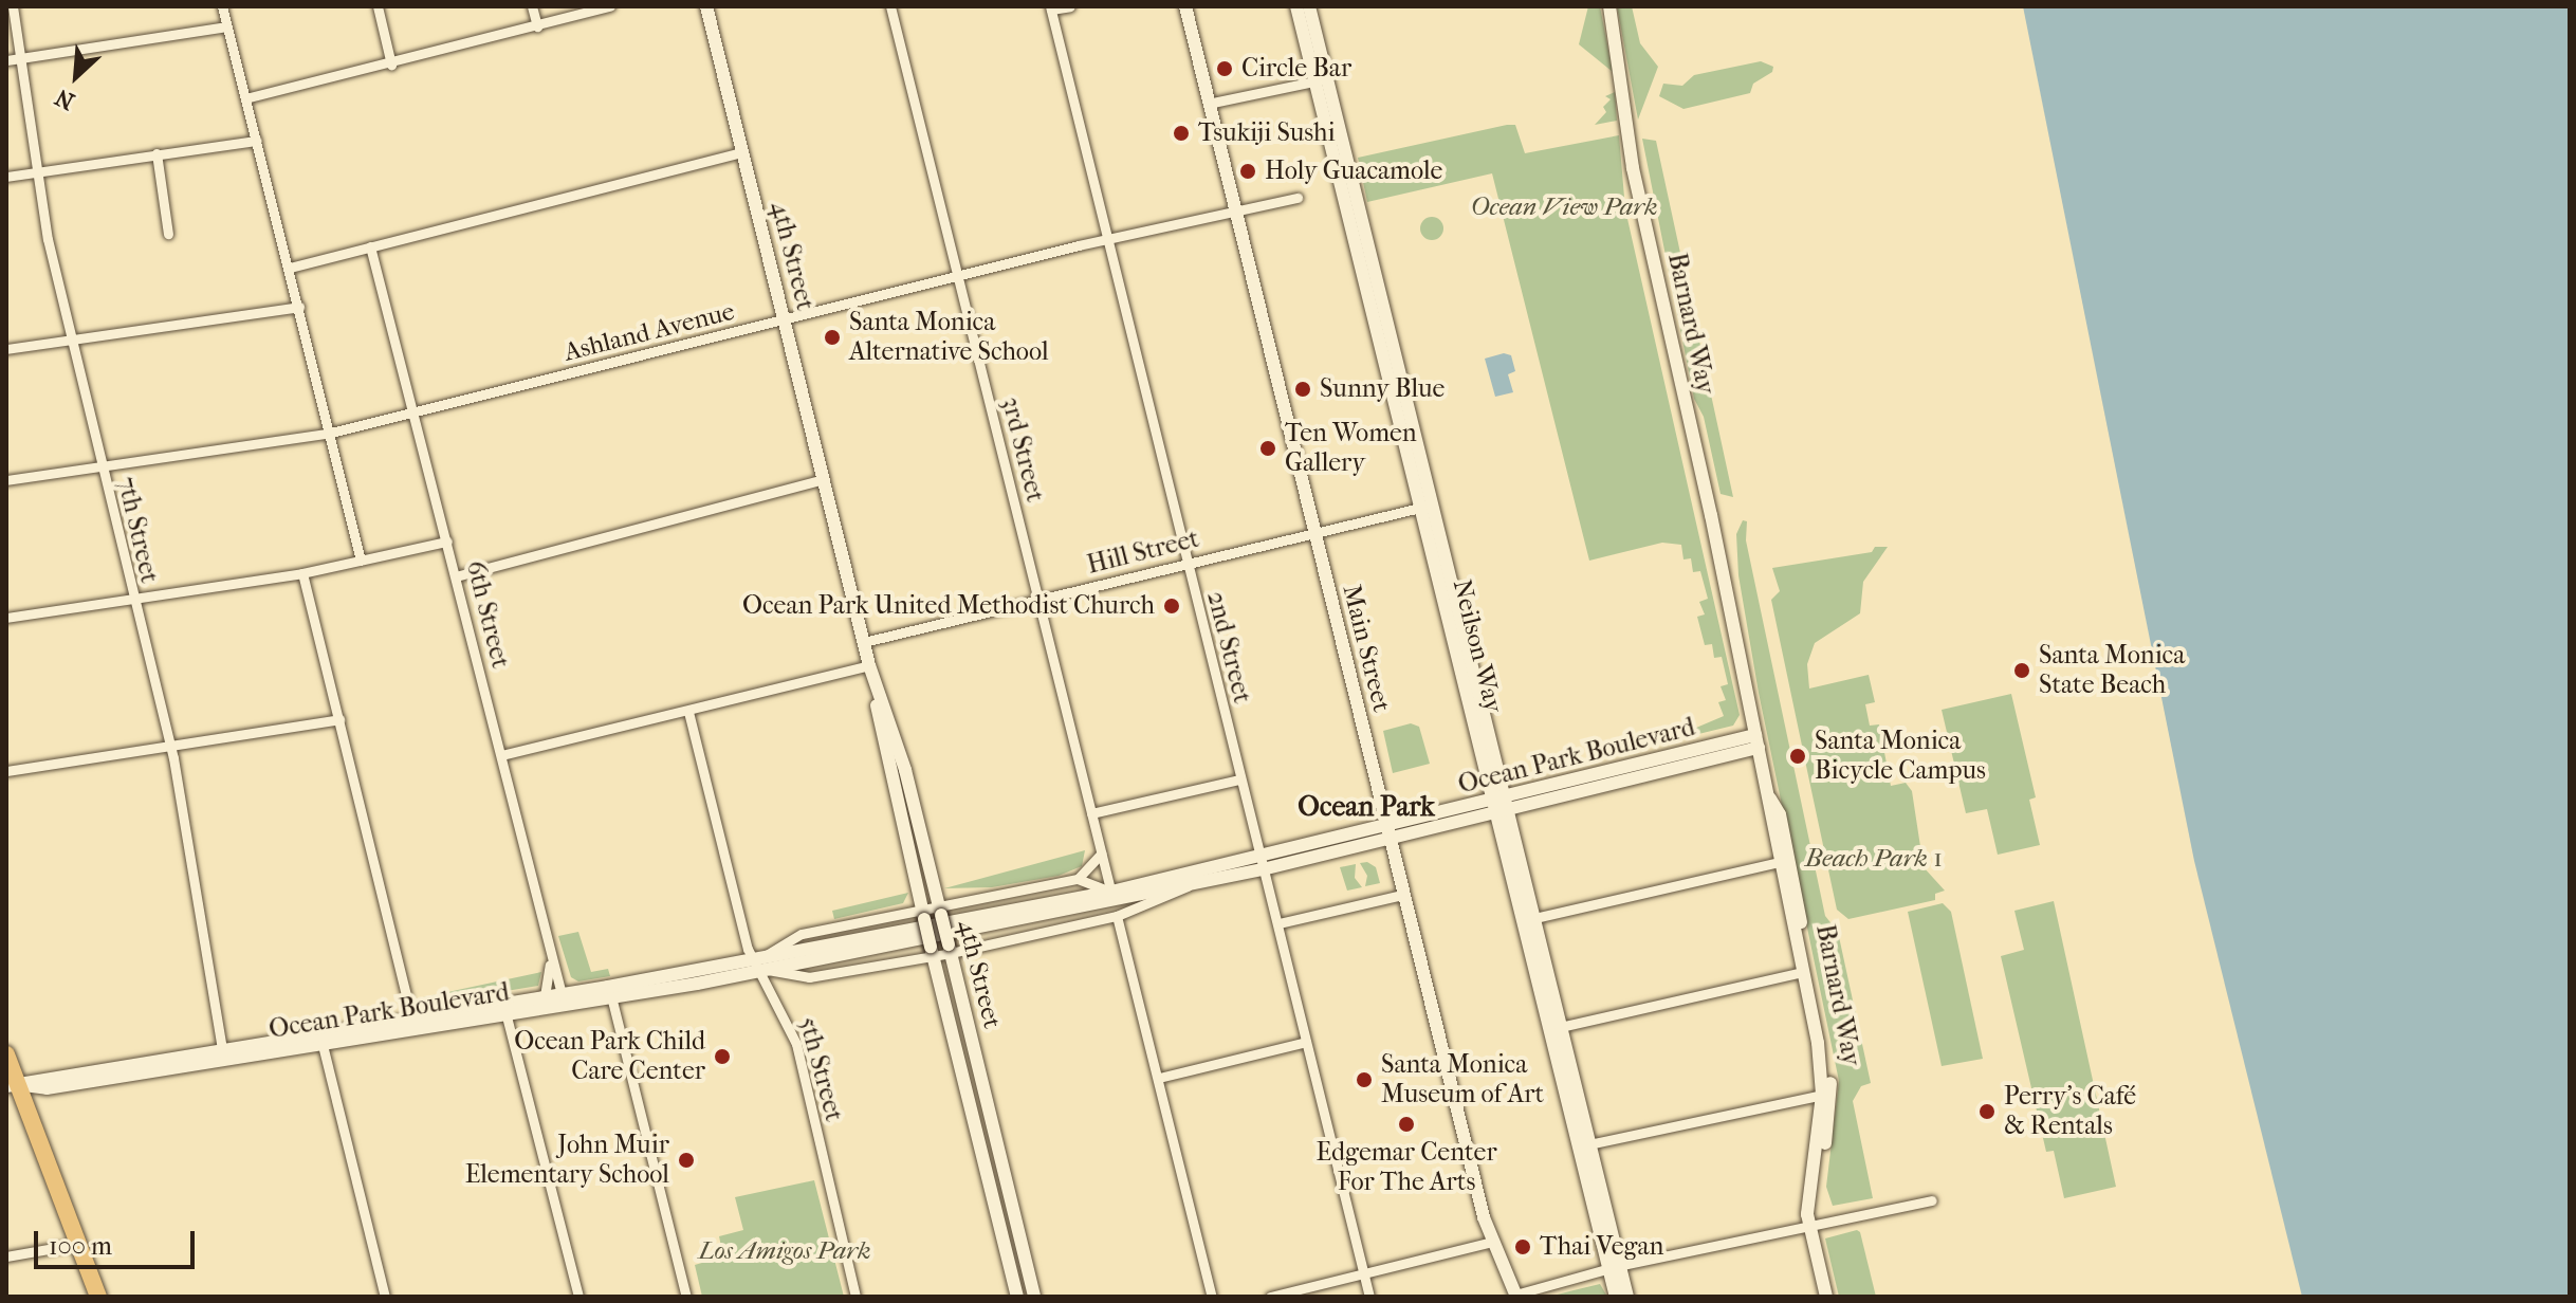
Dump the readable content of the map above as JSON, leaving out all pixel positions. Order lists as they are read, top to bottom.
{
  "streets": {
    "street": [
      "4th Street",
      "Barnard Way",
      "Ashland Avenue",
      "3rd Street",
      "7th Street",
      "Hill Street",
      "6th Street",
      "Neilson Way",
      "2nd Street",
      "Main Street",
      "Ocean Park Boulevard",
      "5th Street"
    ]
  },
  "crossings": [
    ["4th Street", "Ashland Avenue"],
    ["4th Street", "Hill Street"],
    ["4th Street", "Ocean Park Boulevard"],
    ["Barnard Way", "Ocean Park Boulevard"],
    ["Ashland Avenue", "3rd Street"],
    ["Ashland Avenue", "7th Street"],
    ["Ashland Avenue", "6th Street"],
    ["Ashland Avenue", "2nd Street"],
    ["Ashland Avenue", "Main Street"],
    ["3rd Street", "Hill Street"],
    ["3rd Street", "Ocean Park Boulevard"],
    ["7th Street", "Ocean Park Boulevard"],
    ["Hill Street", "Neilson Way"],
    ["Hill Street", "2nd Street"],
    ["Hill Street", "Main Street"],
    ["6th Street", "Ocean Park Boulevard"],
    ["Neilson Way", "Ocean Park Boulevard"],
    ["2nd Street", "Ocean Park Boulevard"],
    ["Main Street", "Ocean Park Boulevard"],
    ["Ocean Park Boulevard", "5th Street"]
  ],
  "districts": ["Ocean Park"],
  "parks": ["Ocean View Park", "Beach Park 1", "Los Amigos Park"],
  "places": [
    "Circle Bar",
    "Tsukiji Sushi",
    "Holy Guacamole",
    "Santa Monica Alternative School",
    "Sunny Blue",
    "Ten Women Gallery",
    "Ocean Park United Methodist Church",
    "Santa Monica State Beach",
    "Santa Monica Bicycle Campus",
    "Ocean Park Child Care Center",
    "Santa Monica Museum of Art",
    "Perry's Café & Rentals",
    "Edgemar Center For The Arts",
    "John Muir Elementary School",
    "Thai Vegan"
  ],
  "scale_bar": "100 m",
  "north": "bottom left"
}
